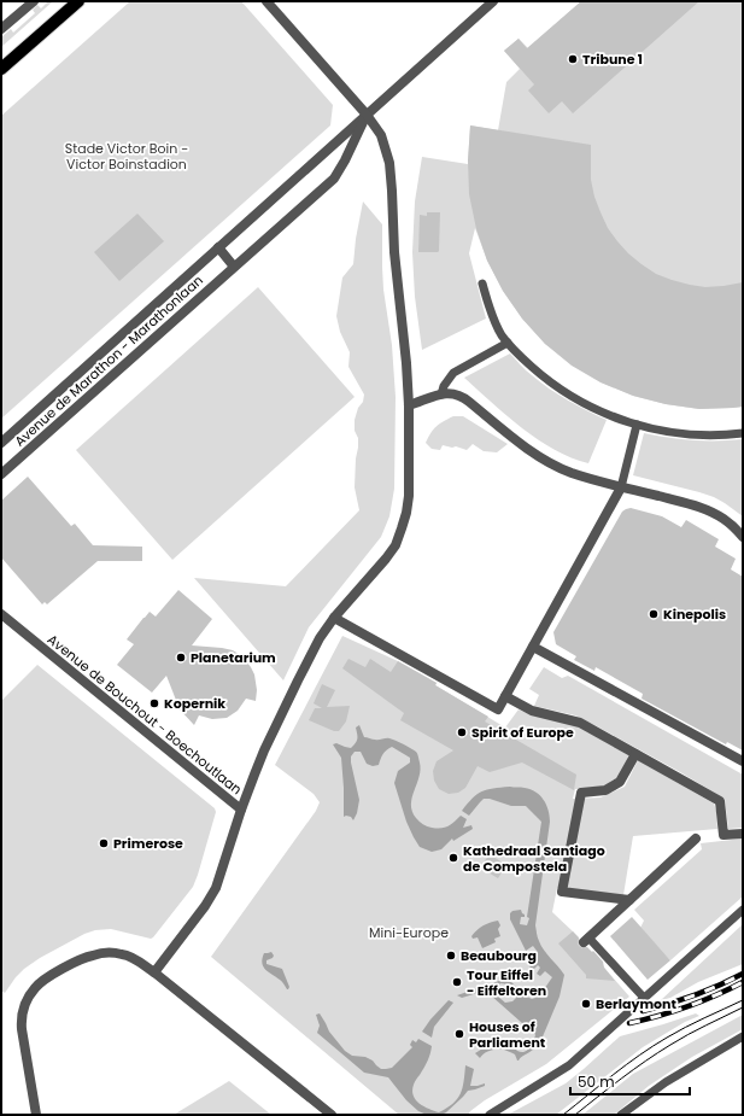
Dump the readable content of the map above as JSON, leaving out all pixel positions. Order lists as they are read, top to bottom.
{
  "streets": {
    "street": ["Avenue de Marathon - Marathonlaan", "Avenue de Bouchout - Boechoutlaan"]
  },
  "parks": ["Stade Victor Boin - Victor Boinstadion", "Mini-Europe"],
  "places": [
    "Tribune 1",
    "Kinepolis",
    "Planetarium",
    "Kopernik",
    "Spirit of Europe",
    "Primerose",
    "Kathedraal Santiago de Compostela",
    "Beaubourg",
    "Tour Eiffel - Eiffeltoren",
    "Berlaymont",
    "Houses of Parliament"
  ],
  "scale_bar": "50 m"
}
